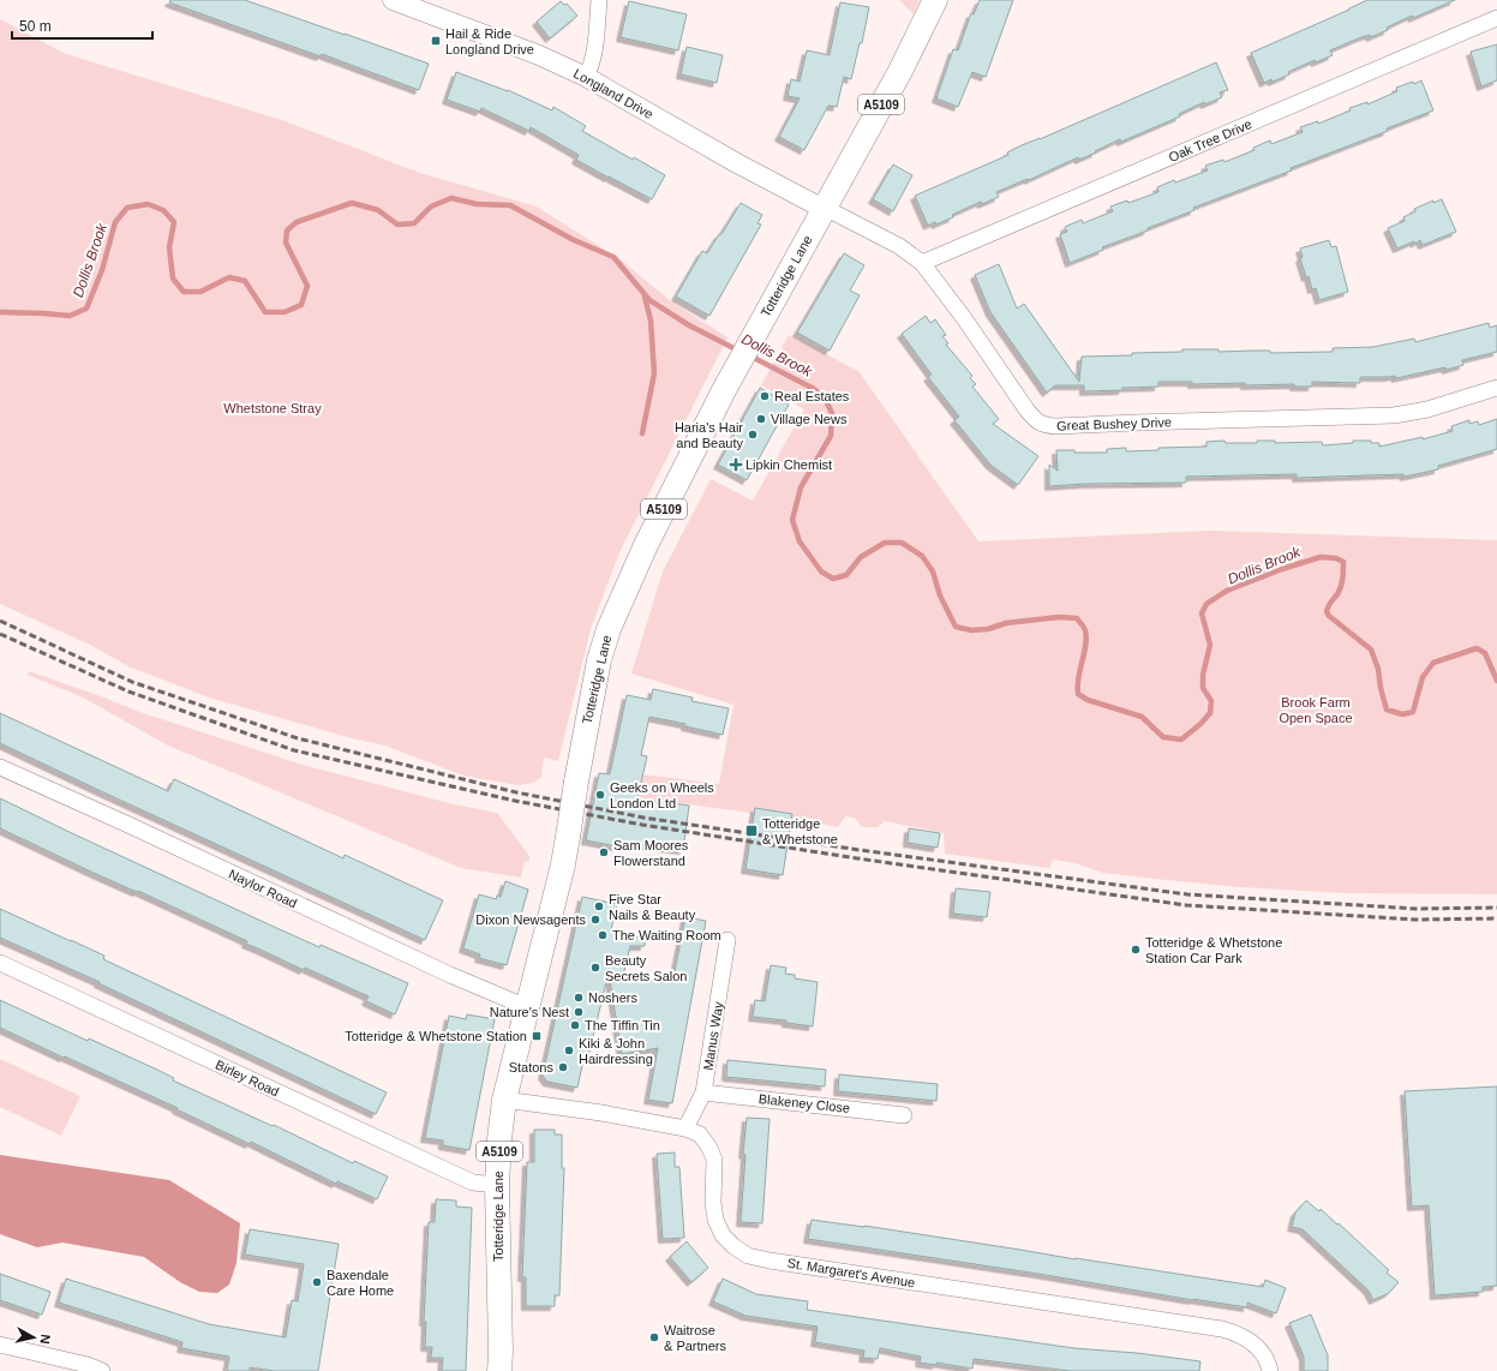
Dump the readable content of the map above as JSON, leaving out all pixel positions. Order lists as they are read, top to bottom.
{
  "streets": {
    "main road": ["A5109", "Totteridge Lane"],
    "street": [
      "Longland Drive",
      "Oak Tree Drive",
      "Great Bushey Drive",
      "Naylor Road",
      "Manus Way",
      "Birley Road",
      "Blakeney Close",
      "St. Margaret's Avenue"
    ]
  },
  "crossings": [
    ["Longland Drive", "Totteridge Lane"],
    ["Longland Drive", "Great Bushey Drive"],
    ["Oak Tree Drive", "Great Bushey Drive"],
    ["Totteridge Lane", "Great Bushey Drive"],
    ["Totteridge Lane", "Naylor Road"],
    ["Totteridge Lane", "Birley Road"],
    ["Totteridge Lane", "St. Margaret's Avenue"],
    ["Manus Way", "Blakeney Close"],
    ["Manus Way", "St. Margaret's Avenue"]
  ],
  "water": ["Dollis Brook"],
  "parks": ["Whetstone Stray", "Brook Farm Open Space"],
  "places": {
    "transit": ["Hail & Ride Longland Drive", "Totteridge & Whetstone", "Totteridge & Whetstone Station"],
    "other": [
      "Real Estates",
      "Village News",
      "Haria's Hair and Beauty",
      "Geeks on Wheels London Ltd",
      "Sam Moores Flowerstand",
      "Five Star Nails & Beauty",
      "Dixon Newsagents",
      "The Waiting Room",
      "Totteridge & Whetstone Station Car Park",
      "Beauty Secrets Salon",
      "Noshers",
      "Nature's Nest",
      "The Tiffin Tin",
      "Kiki & John Hairdressing",
      "Statons",
      "Baxendale Care Home",
      "Waitrose & Partners"
    ],
    "health": ["Lipkin Chemist"]
  },
  "scale_bar": "50 m",
  "north": "right"
}
